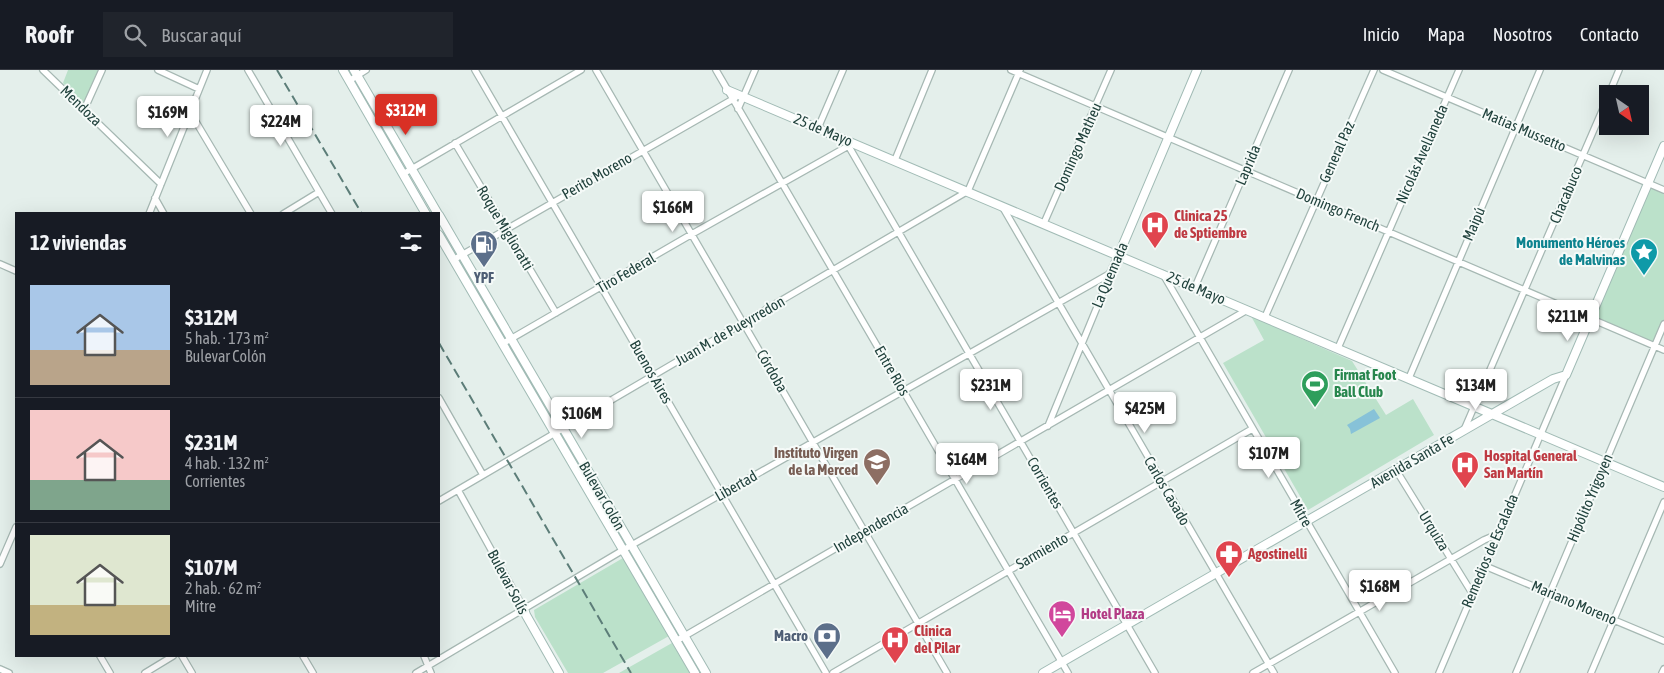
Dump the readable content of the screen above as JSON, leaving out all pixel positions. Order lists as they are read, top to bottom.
{
  "streets": {
    "street": [
      "Mendoza",
      "25 de Mayo",
      "Matias Mussetto",
      "Domingo Matheu",
      "General Paz",
      "Nicolás Avellaneda",
      "Laprida",
      "Perito Moreno",
      "Chacabuco",
      "Domingo French",
      "Maipú",
      "Roque Miglioratti",
      "Tiro Federal",
      "La Quemada",
      "Juan M. de Pueyrredon",
      "Córdoba",
      "Entre Ríos",
      "Buenos Aires",
      "Avenida Santa Fe",
      "Corrientes",
      "Libertad",
      "Carlos Casado",
      "Bulevar Colón",
      "Hipólito Yrigoyen",
      "Mitre",
      "Independencia",
      "Urquiza",
      "Sarmiento",
      "Remedios de Escalada",
      "Bulevar Solís",
      "Mariano Moreno"
    ]
  },
  "crossings": [
    ["25 de Mayo", "Domingo Matheu"],
    ["25 de Mayo", "General Paz"],
    ["25 de Mayo", "Nicolás Avellaneda"],
    ["25 de Mayo", "Laprida"],
    ["25 de Mayo", "Perito Moreno"],
    ["25 de Mayo", "Chacabuco"],
    ["25 de Mayo", "Maipú"],
    ["25 de Mayo", "Tiro Federal"],
    ["25 de Mayo", "La Quemada"],
    ["25 de Mayo", "Juan M. de Pueyrredon"],
    ["25 de Mayo", "Entre Ríos"],
    ["25 de Mayo", "Avenida Santa Fe"],
    ["25 de Mayo", "Corrientes"],
    ["25 de Mayo", "Carlos Casado"],
    ["25 de Mayo", "Hipólito Yrigoyen"],
    ["25 de Mayo", "Mitre"],
    ["25 de Mayo", "Independencia"],
    ["25 de Mayo", "Remedios de Escalada"],
    ["Matias Mussetto", "Nicolás Avellaneda"],
    ["Matias Mussetto", "Chacabuco"],
    ["Matias Mussetto", "Maipú"],
    ["Domingo Matheu", "Domingo French"],
    ["General Paz", "Domingo French"],
    ["Nicolás Avellaneda", "Domingo French"],
    ["Laprida", "Domingo French"],
    ["Perito Moreno", "Roque Miglioratti"],
    ["Perito Moreno", "Córdoba"],
    ["Perito Moreno", "Entre Ríos"],
    ["Perito Moreno", "Buenos Aires"],
    ["Perito Moreno", "Bulevar Colón"],
    ["Chacabuco", "Domingo French"],
    ["Chacabuco", "Avenida Santa Fe"],
    ["Domingo French", "Maipú"],
    ["Domingo French", "La Quemada"],
    ["Domingo French", "Hipólito Yrigoyen"],
    ["Roque Miglioratti", "Tiro Federal"],
    ["Tiro Federal", "Córdoba"],
    ["Tiro Federal", "Entre Ríos"],
    ["Tiro Federal", "Buenos Aires"],
    ["Tiro Federal", "Corrientes"],
    ["Tiro Federal", "Bulevar Colón"],
    ["La Quemada", "Libertad"],
    ["La Quemada", "Carlos Casado"],
    ["La Quemada", "Independencia"],
    ["Juan M. de Pueyrredon", "Córdoba"],
    ["Juan M. de Pueyrredon", "Entre Ríos"],
    ["Juan M. de Pueyrredon", "Buenos Aires"],
    ["Juan M. de Pueyrredon", "Corrientes"],
    ["Juan M. de Pueyrredon", "Bulevar Colón"],
    ["Juan M. de Pueyrredon", "Bulevar Solís"],
    ["Córdoba", "Libertad"],
    ["Córdoba", "Independencia"],
    ["Córdoba", "Sarmiento"],
    ["Entre Ríos", "Avenida Santa Fe"],
    ["Entre Ríos", "Libertad"],
    ["Entre Ríos", "Independencia"],
    ["Entre Ríos", "Sarmiento"],
    ["Buenos Aires", "Libertad"],
    ["Buenos Aires", "Independencia"],
    ["Avenida Santa Fe", "Corrientes"],
    ["Avenida Santa Fe", "Carlos Casado"],
    ["Avenida Santa Fe", "Mitre"],
    ["Avenida Santa Fe", "Urquiza"],
    ["Avenida Santa Fe", "Remedios de Escalada"],
    ["Corrientes", "Libertad"],
    ["Corrientes", "Independencia"],
    ["Corrientes", "Sarmiento"],
    ["Libertad", "Carlos Casado"],
    ["Libertad", "Bulevar Colón"],
    ["Libertad", "Bulevar Solís"],
    ["Carlos Casado", "Independencia"],
    ["Carlos Casado", "Sarmiento"],
    ["Bulevar Colón", "Independencia"],
    ["Hipólito Yrigoyen", "Mariano Moreno"],
    ["Mitre", "Independencia"],
    ["Mitre", "Sarmiento"],
    ["Urquiza", "Remedios de Escalada"],
    ["Remedios de Escalada", "Mariano Moreno"]
  ],
  "places": {
    "hospital": ["Clinica 25 de Sptiembre", "Hospital General San Martín", "Clinica del Pilar"],
    "fuel station": ["YPF"],
    "place": ["Monumento Héroes de Malvinas"],
    "sports": ["Firmat Foot Ball Club"],
    "school or university": ["Instituto Virgen de la Merced"],
    "pharmacy": ["Agostinelli"],
    "hotel": ["Hotel Plaza"],
    "bank": ["Macro"]
  },
  "north": "bottom right",
  "page": {
    "header": "Roofr",
    "search": "Buscar aquí",
    "nav": [
      "Inicio",
      "Mapa",
      "Nosotros",
      "Contacto"
    ],
    "price": [
      "$312M",
      "$169M",
      "$224M",
      "$166M",
      "$211M",
      "$231M",
      "$134M",
      "$425M",
      "$106M",
      "$107M",
      "$164M",
      "$168M"
    ],
    "heading": "12 viviendas",
    "list": [
      {
        "name": "$312M",
        "note": "5 hab. · 173 m² · Bulevar Colón"
      },
      {
        "name": "$231M",
        "note": "4 hab. · 132 m² · Corrientes"
      },
      {
        "name": "$107M",
        "note": "2 hab. · 62 m² · Mitre"
      }
    ]
  }
}
